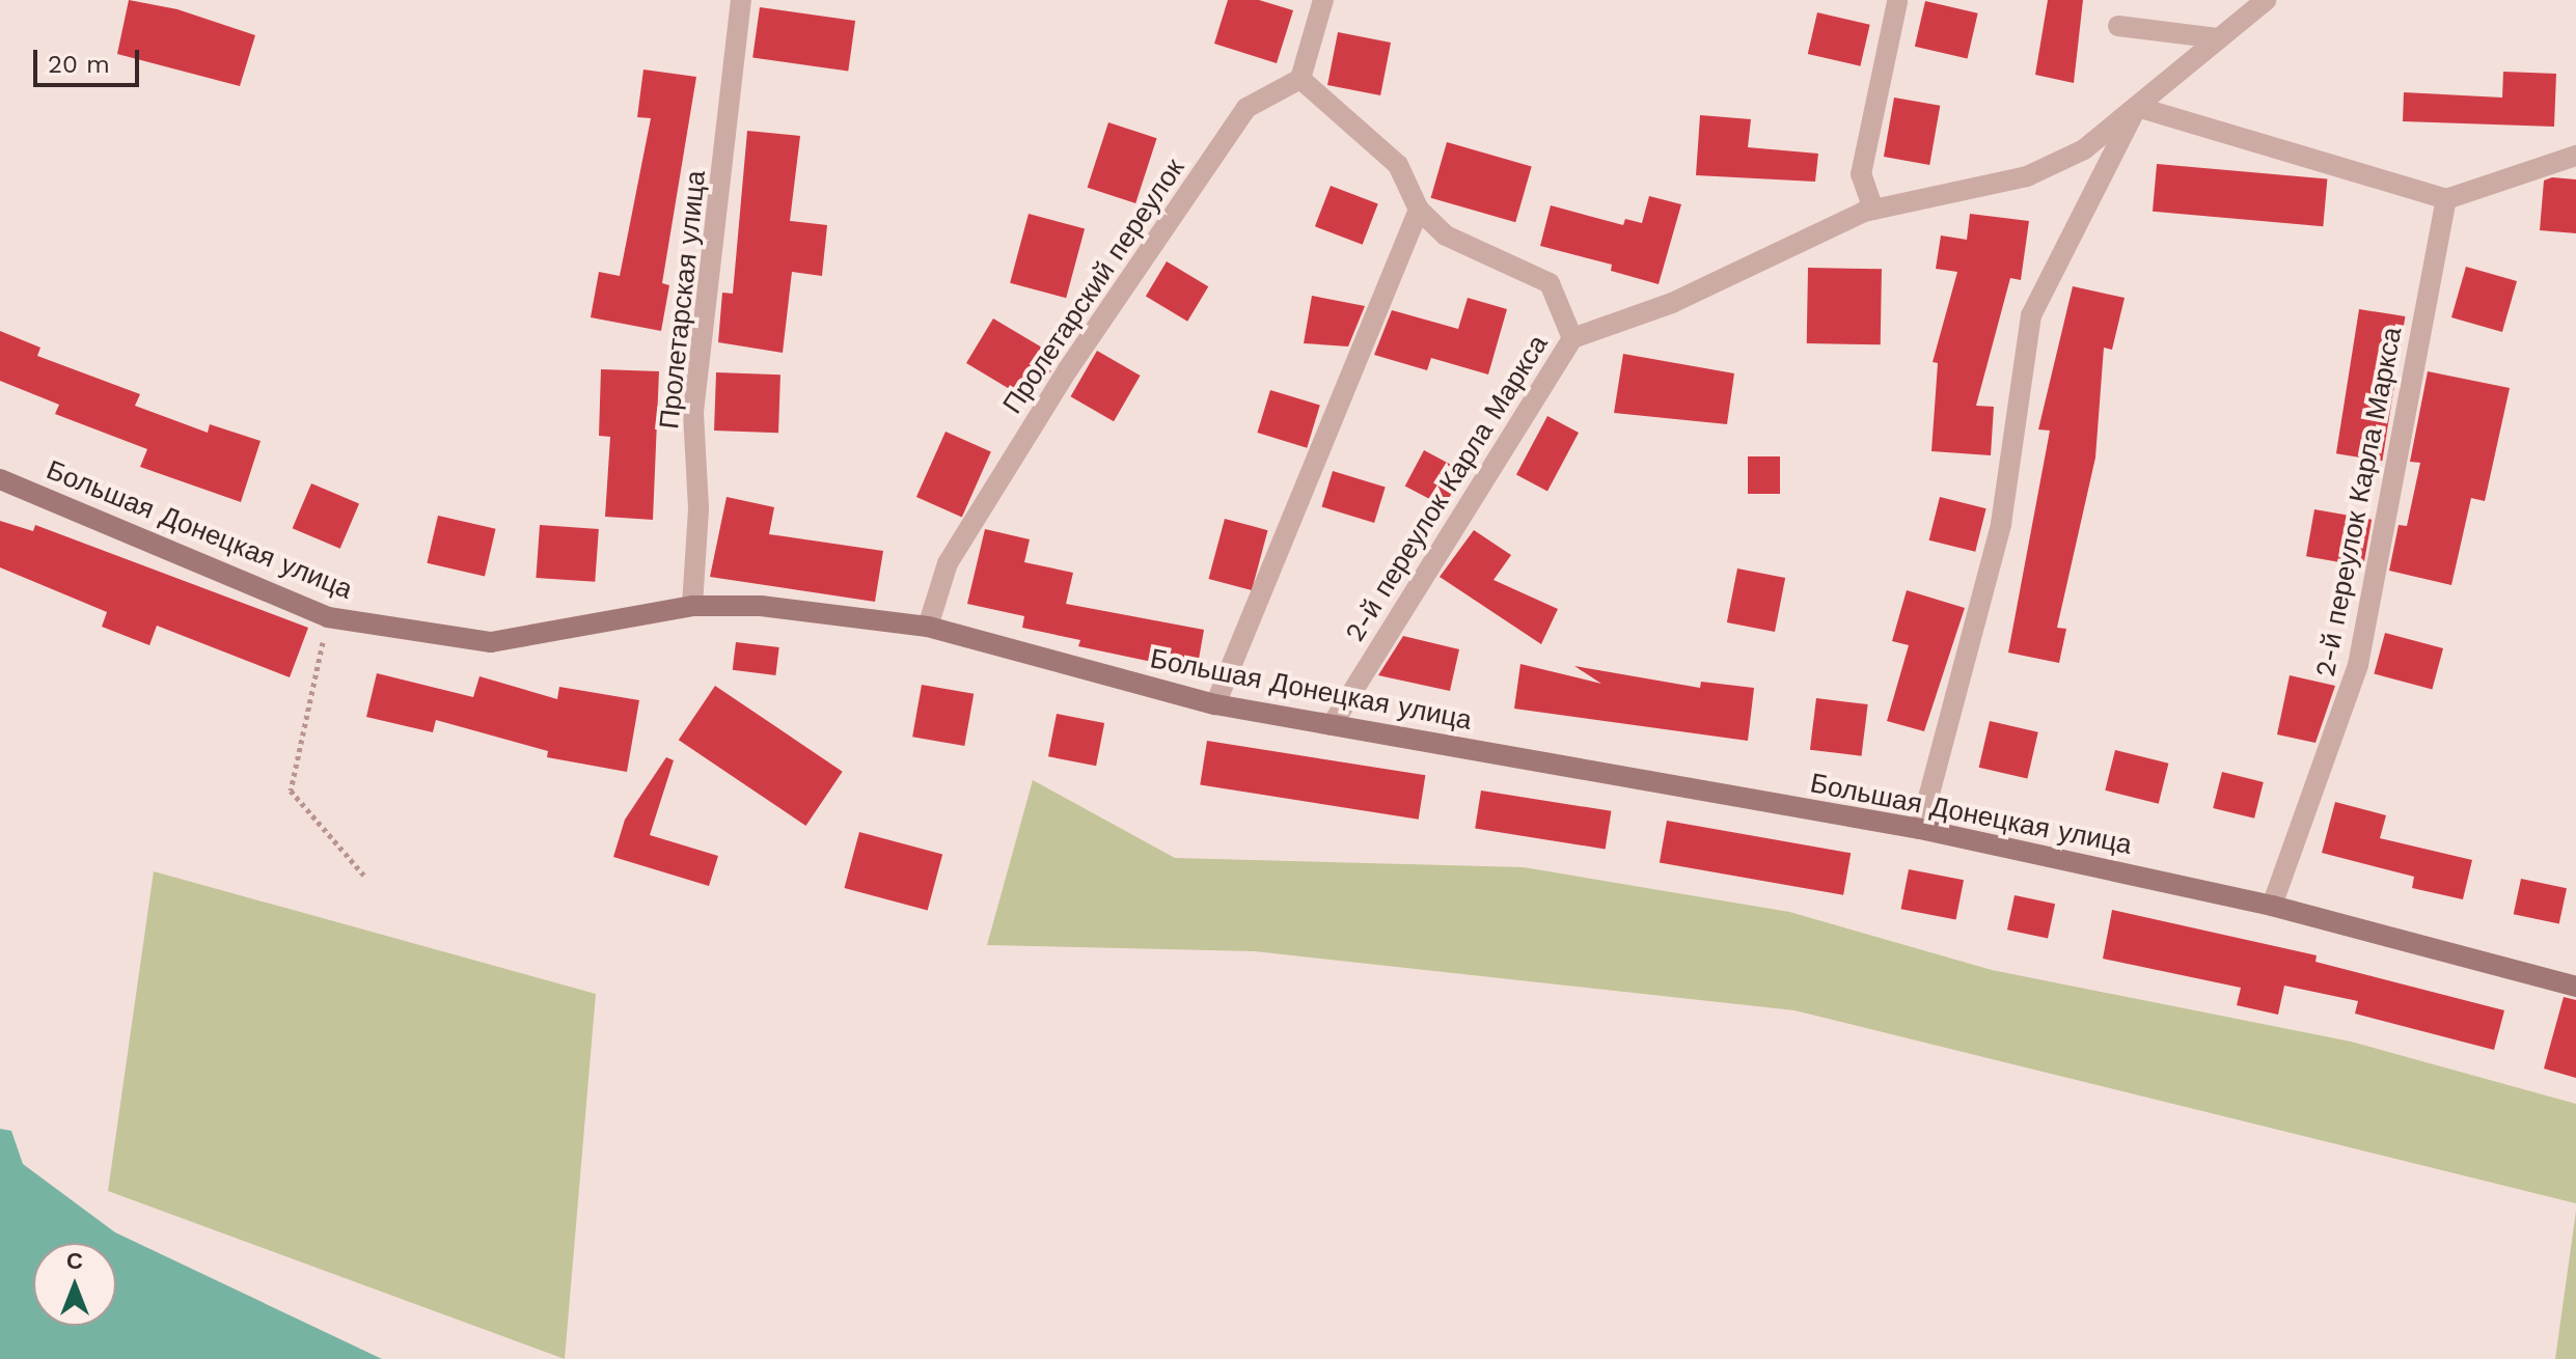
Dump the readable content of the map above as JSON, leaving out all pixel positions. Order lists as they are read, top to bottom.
{
  "streets": {
    "street": [
      "Пролетарский переулок",
      "Пролетарская улица",
      "2-й переулок Карла Маркса",
      "Большая Донецкая улица"
    ]
  },
  "crossings": [
    ["Пролетарский переулок", "Большая Донецкая улица"],
    ["Пролетарская улица", "Большая Донецкая улица"],
    ["2-й переулок Карла Маркса", "Большая Донецкая улица"]
  ],
  "scale_bar": "20 m",
  "north": "top"
}
